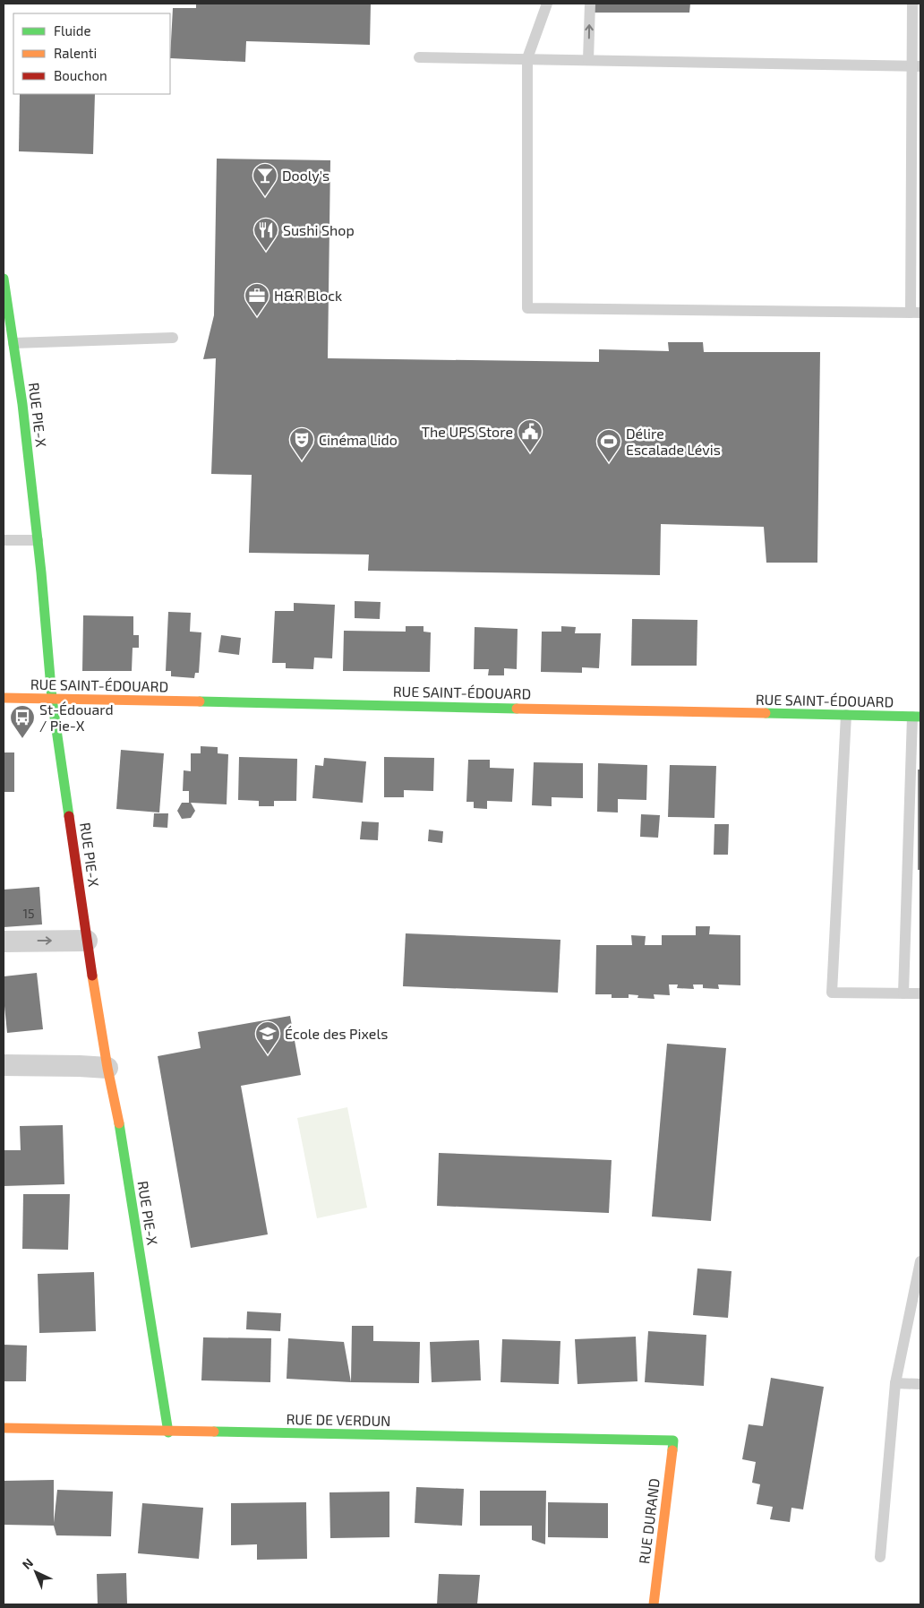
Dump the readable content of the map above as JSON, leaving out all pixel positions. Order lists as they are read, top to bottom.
{
  "streets": {
    "street": [
      "RUE PIE-X",
      "RUE SAINT-ÉDOUARD",
      "RUE DE VERDUN",
      "RUE DURAND"
    ]
  },
  "crossings": [
    ["RUE PIE-X", "RUE SAINT-ÉDOUARD"],
    ["RUE PIE-X", "RUE DE VERDUN"],
    ["RUE DE VERDUN", "RUE DURAND"]
  ],
  "places": {
    "bar": ["Dooly's"],
    "restaurant": ["Sushi Shop"],
    "office": ["H&R Block"],
    "public building": ["The UPS Store"],
    "theatre": ["Cinéma Lido"],
    "sports": ["Délire Escalade Lévis"],
    "bus stop": ["St-Édouard / Pie-X"],
    "school or university": ["École des Pixels"]
  },
  "house_numbers": ["15"],
  "legend": ["Fluide", "Ralenti", "Bouchon"],
  "north": "top left"
}
